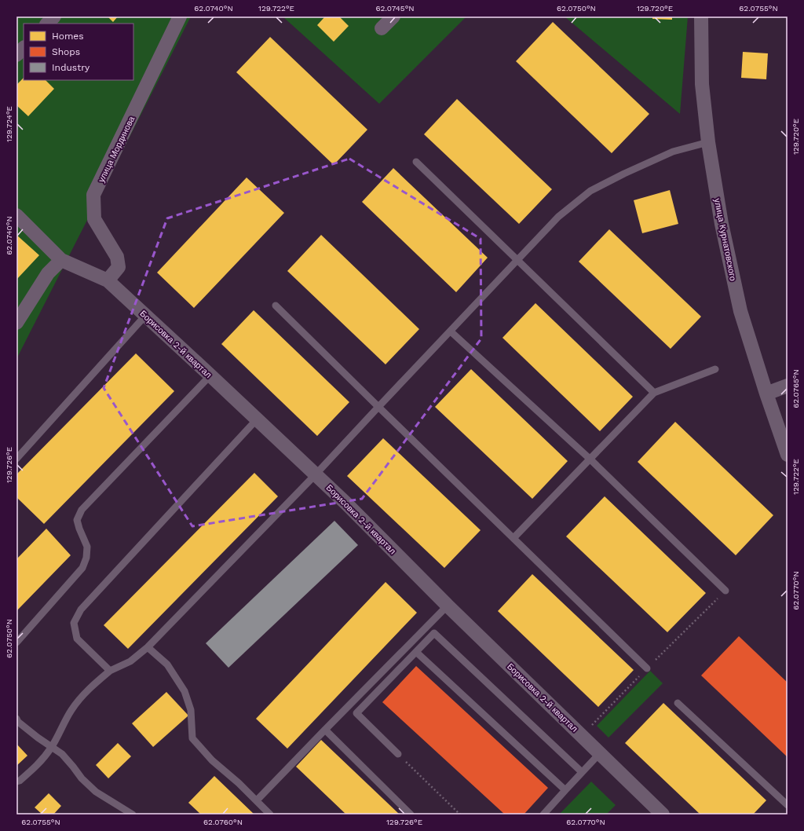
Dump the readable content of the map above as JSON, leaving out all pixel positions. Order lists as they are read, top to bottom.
{
  "streets": {
    "street": ["улица Мординова", "улица Курнатовского", "Борисовка 2-й квартал"]
  },
  "crossings": [
    ["улица Мординова", "Борисовка 2-й квартал"]
  ],
  "legend": ["Homes", "Shops", "Industry"],
  "coordinates": [
    "62.0740°N",
    "129.722°E",
    "62.0745°N",
    "62.0750°N",
    "129.720°E",
    "62.0755°N",
    "129.724°E",
    "62.0765°N",
    "129.726°E",
    "62.0770°N",
    "62.0760°N"
  ]
}
